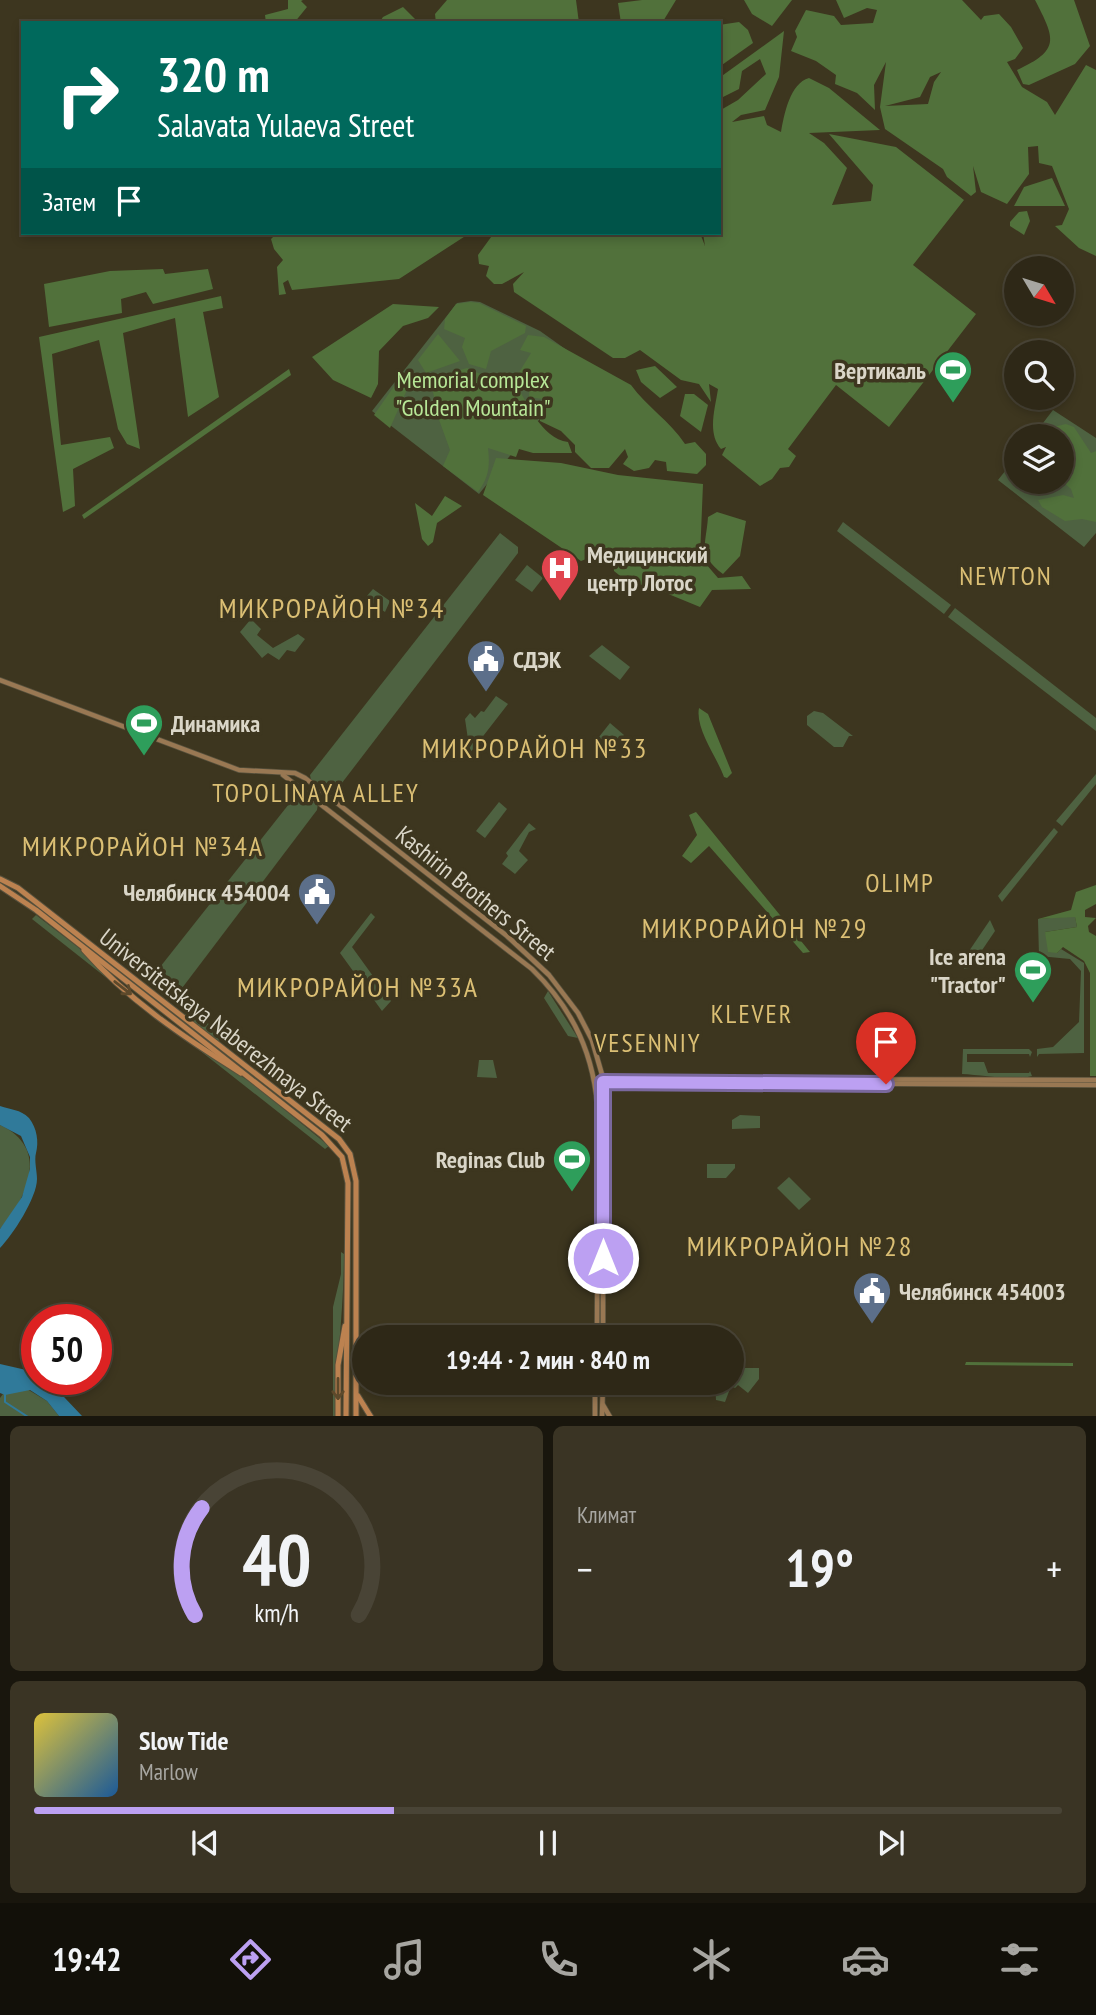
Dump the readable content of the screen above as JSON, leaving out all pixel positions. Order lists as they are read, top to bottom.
{
  "streets": {
    "main road": ["Kashirin Brothers Street", "Universitetskaya Naberezhnaya Street"]
  },
  "districts": [
    "NEWTON",
    "МИКРОРАЙОН №34",
    "МИКРОРАЙОН №33",
    "TOPOLINAYA ALLEY",
    "МИКРОРАЙОН №34А",
    "OLIMP",
    "МИКРОРАЙОН №29",
    "МИКРОРАЙОН №33А",
    "KLEVER",
    "VESENNIY",
    "МИКРОРАЙОН №28"
  ],
  "parks": ["Memorial complex \"Golden Mountain\""],
  "places": {
    "sports": [
      "Вертикаль",
      "Динамика",
      "Ice arena \"Tractor\"",
      "Reginas Club"
    ],
    "hospital": ["Медицинский центр Лотос"],
    "public building": ["СДЭК", "Челябинск 454004", "Челябинск 454003"]
  },
  "north": "bottom right",
  "page": {
    "turn": ["320 m", "Salavata Yulaeva Street"],
    "then": "Затем",
    "limit": "50",
    "trip": "19:44 · 2 мин · 840 m",
    "tile": "Климат",
    "heat": ["−", "19°", "+"],
    "song": ["Slow Tide", "Marlow"],
    "tabs": "19:42",
    "gauge": ["40", "km/h"]
  }
}
